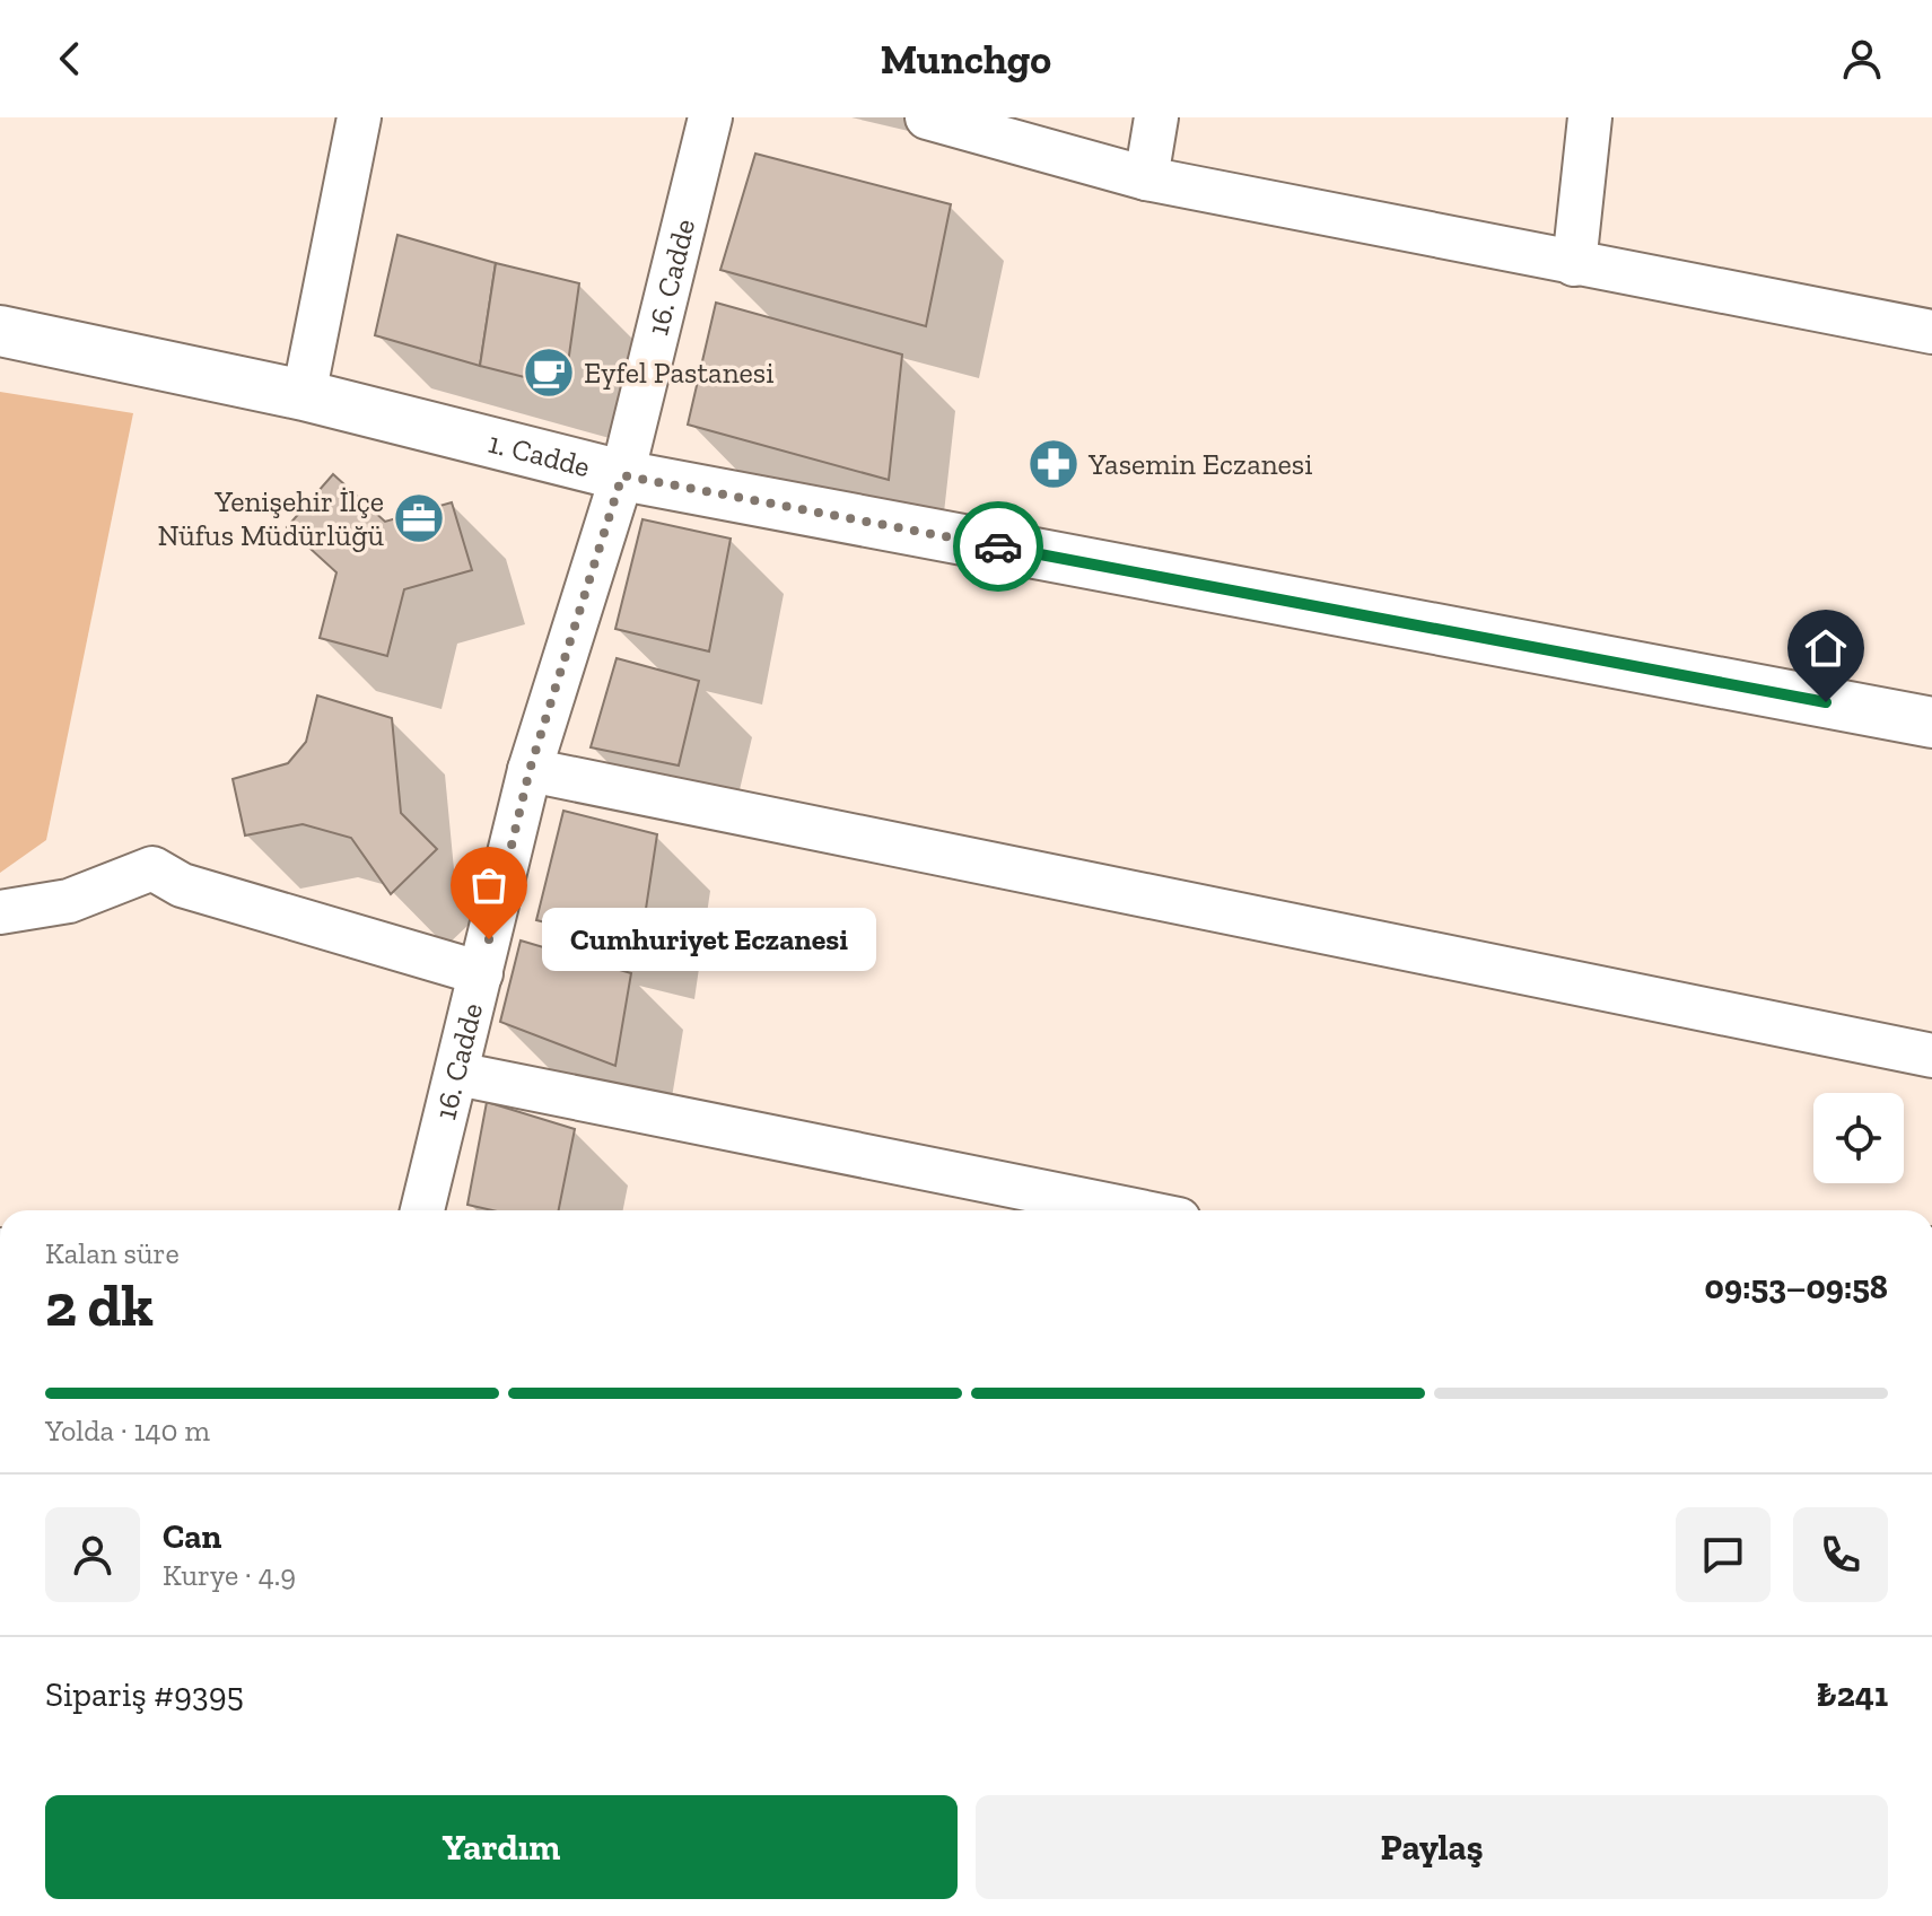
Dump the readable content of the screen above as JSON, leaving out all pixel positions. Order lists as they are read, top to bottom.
{
  "streets": {
    "street": ["16. Cadde", "1. Cadde"]
  },
  "crossings": [
    ["16. Cadde", "1. Cadde"]
  ],
  "places": {
    "cafe": ["Eyfel Pastanesi"],
    "pharmacy": ["Yasemin Eczanesi"],
    "office": ["Yenişehir İlçe Nüfus Müdürlüğü"],
    "other": ["Cumhuriyet Eczanesi"]
  },
  "page": {
    "header": "Munchgo",
    "bubble": "Cumhuriyet Eczanesi",
    "heading": ["2 dk", "Kalan süre", "09:53–09:58"],
    "panel": [
      "Can",
      "Kurye · 4.9",
      "Sipariş #9395",
      "₺241"
    ],
    "bar": "Yolda · 140 m",
    "buttons": ["Yardım", "Paylaş"]
  }
}
